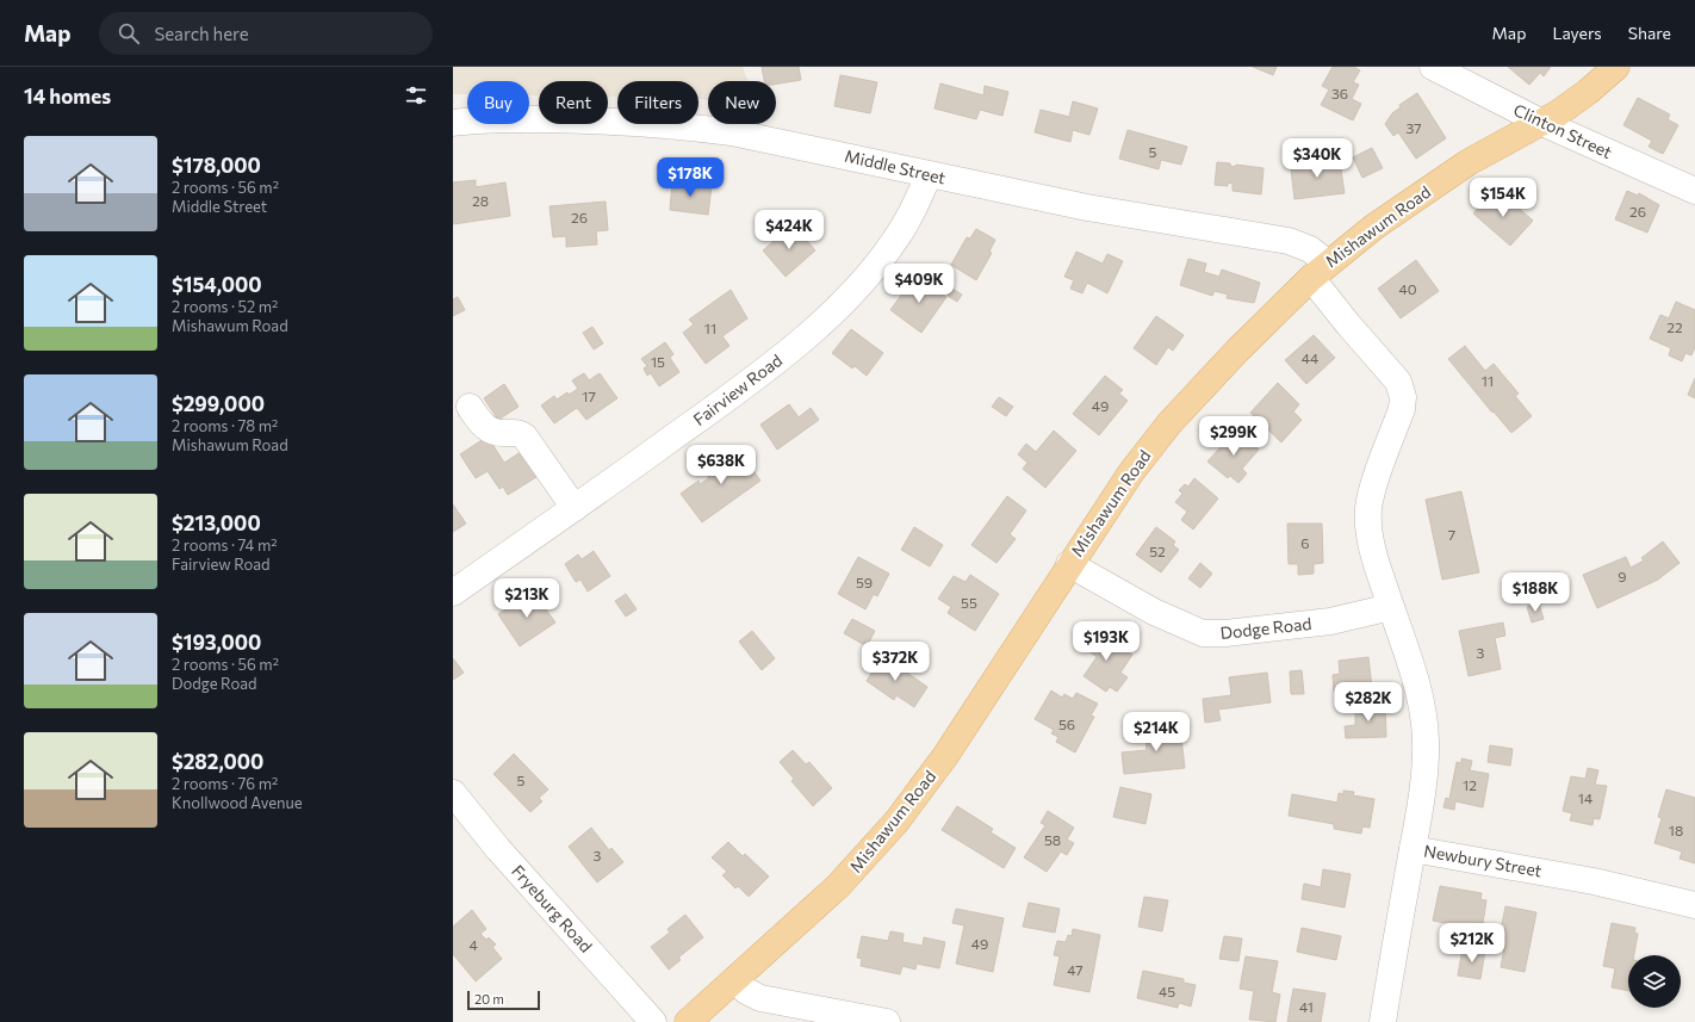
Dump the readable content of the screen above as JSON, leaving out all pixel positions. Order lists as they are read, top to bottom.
{
  "streets": {
    "main road": ["Mishawum Road"],
    "street": [
      "Clinton Street",
      "Middle Street",
      "Fairview Road",
      "Dodge Road",
      "Newbury Street",
      "Fryeburg Road"
    ]
  },
  "crossings": [
    ["Clinton Street", "Mishawum Road"],
    ["Middle Street", "Mishawum Road"],
    ["Middle Street", "Fairview Road"],
    ["Middle Street", "Dodge Road"],
    ["Middle Street", "Newbury Street"],
    ["Mishawum Road", "Dodge Road"]
  ],
  "house_numbers": [
    "36",
    "37",
    "5",
    "28",
    "26",
    "26",
    "40",
    "22",
    "11",
    "44",
    "15",
    "11",
    "17",
    "49",
    "7",
    "6",
    "52",
    "9",
    "59",
    "55",
    "3",
    "56",
    "5",
    "12",
    "14",
    "18",
    "58",
    "3",
    "49",
    "4",
    "47",
    "45",
    "41"
  ],
  "scale_bar": "20 m",
  "page": {
    "header": "Map",
    "search": "Search here",
    "nav": ["Map", "Layers", "Share"],
    "heading": "14 homes",
    "chip": [
      "Buy",
      "Rent",
      "Filters",
      "New"
    ],
    "list": [
      {
        "name": "$178,000",
        "note": "2 rooms · 56 m² · Middle Street"
      },
      {
        "name": "$154,000",
        "note": "2 rooms · 52 m² · Mishawum Road"
      },
      {
        "name": "$299,000",
        "note": "2 rooms · 78 m² · Mishawum Road"
      },
      {
        "name": "$213,000",
        "note": "2 rooms · 74 m² · Fairview Road"
      },
      {
        "name": "$193,000",
        "note": "2 rooms · 56 m² · Dodge Road"
      },
      {
        "name": "$282,000",
        "note": "2 rooms · 76 m² · Knollwood Avenue"
      }
    ],
    "price": [
      "$340K",
      "$178K",
      "$154K",
      "$424K",
      "$409K",
      "$299K",
      "$638K",
      "$188K",
      "$213K",
      "$193K",
      "$372K",
      "$282K",
      "$214K",
      "$212K"
    ],
    "scale": "20 m"
  }
}
